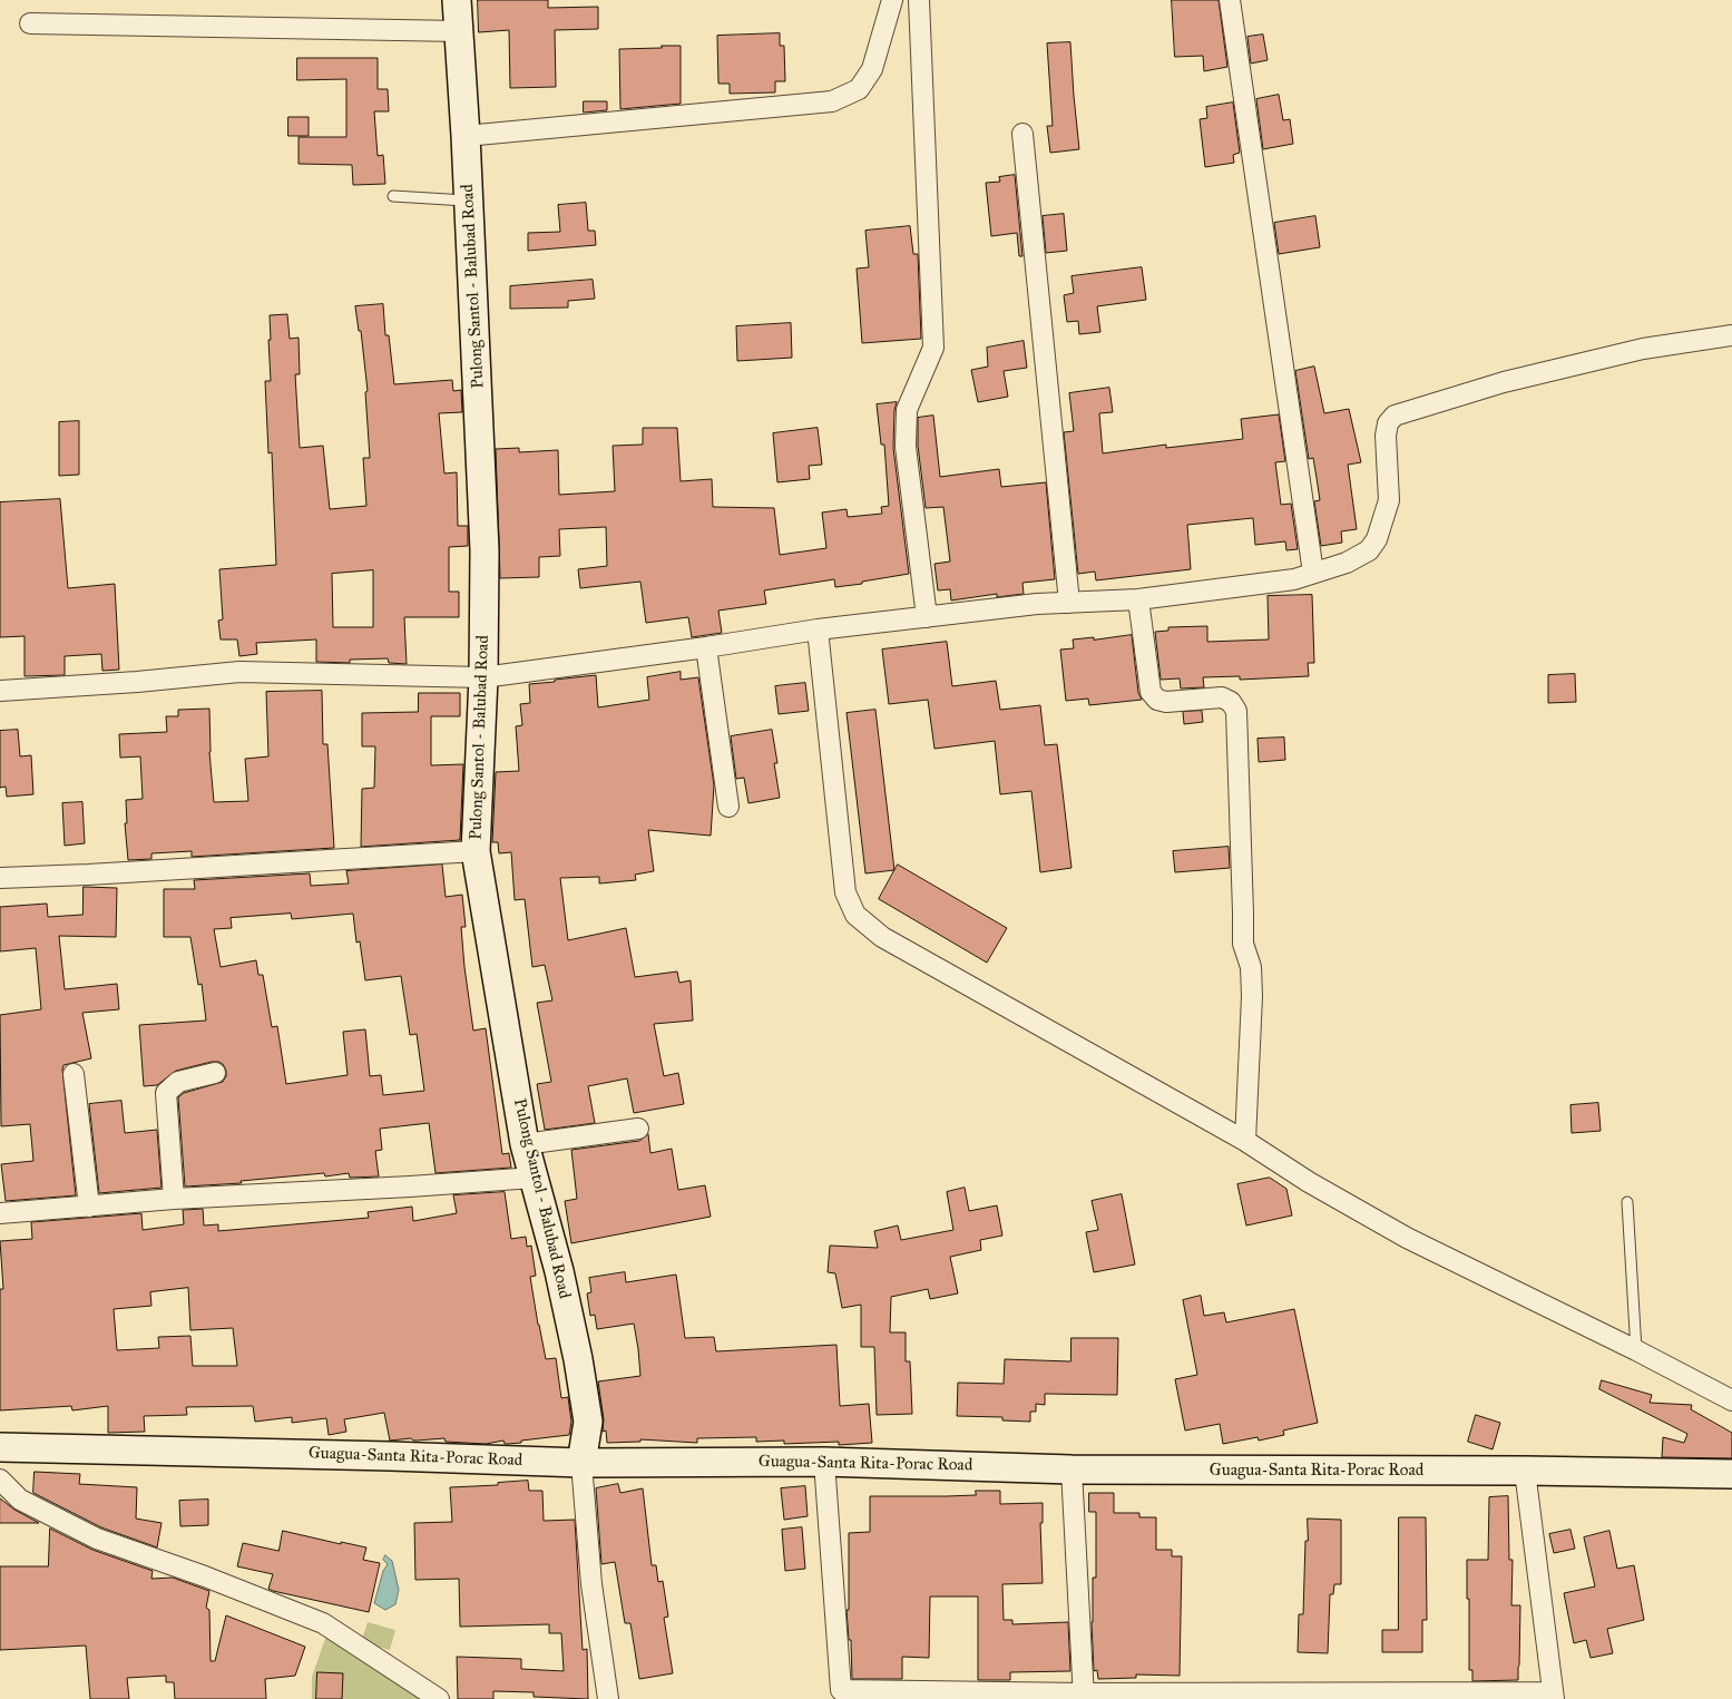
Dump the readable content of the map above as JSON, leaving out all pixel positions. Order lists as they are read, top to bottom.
{
  "streets": {
    "main road": ["Pulong Santol - Balubad Road", "Guagua-Santa Rita-Porac Road"]
  },
  "crossings": [
    ["Pulong Santol - Balubad Road", "Guagua-Santa Rita-Porac Road"]
  ]
}
